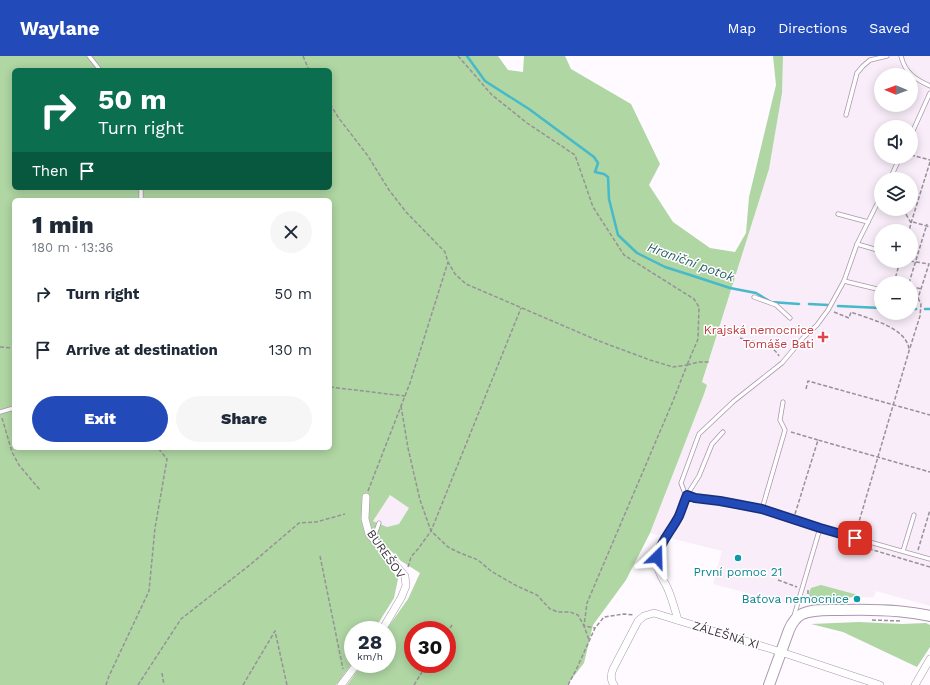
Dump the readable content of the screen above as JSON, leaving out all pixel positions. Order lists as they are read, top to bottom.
{
  "streets": {
    "street": ["BUREŠOV", "ZÁLEŠNÁ XI"]
  },
  "water": ["Hraniční potok"],
  "places": {
    "health": ["Krajská nemocnice Tomáše Bati"],
    "other": ["První pomoc 21", "Baťova nemocnice"]
  },
  "north": "left",
  "page": {
    "header": "Waylane",
    "nav": ["Map", "Directions", "Saved"],
    "map_buttons": ["+", "−"],
    "turn": ["50 m", "Turn right"],
    "then": "Then",
    "heading": ["1 min", "180 m · 13:36"],
    "list": [
      {
        "name": "Turn right",
        "value": "50 m"
      },
      {
        "name": "Arrive at destination",
        "value": "130 m"
      }
    ],
    "buttons": ["Exit", "Share"],
    "speed": "28 km/h",
    "limit": "30"
  }
}
